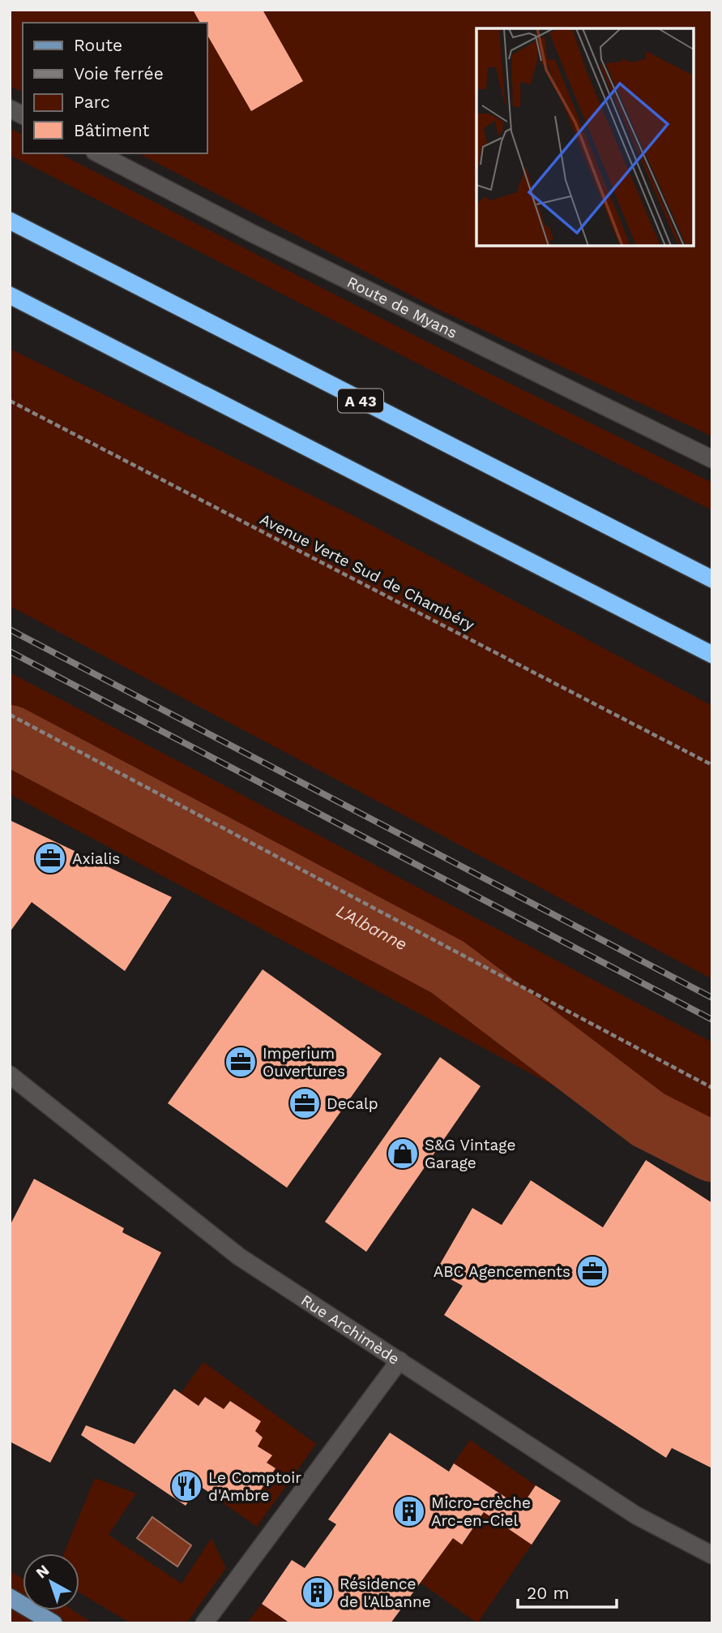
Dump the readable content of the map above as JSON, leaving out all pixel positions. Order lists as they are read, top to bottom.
{
  "streets": {
    "highway": ["A 43"],
    "street": ["Route de Myans", "Rue Archimède"],
    "path": ["Avenue Verte Sud de Chambéry"]
  },
  "water": ["L'Albanne"],
  "places": {
    "office": [
      "Axialis",
      "Imperium Ouvertures",
      "Decalp",
      "ABC Agencements"
    ],
    "shop": ["S&G Vintage Garage"],
    "restaurant": ["Le Comptoir d'Ambre"],
    "building": ["Micro-crèche Arc-en-Ciel", "Résidence de l'Albanne"]
  },
  "legend": [
    "Route",
    "Voie ferrée",
    "Parc",
    "Bâtiment"
  ],
  "scale_bar": "20 m",
  "north": "top left"
}
